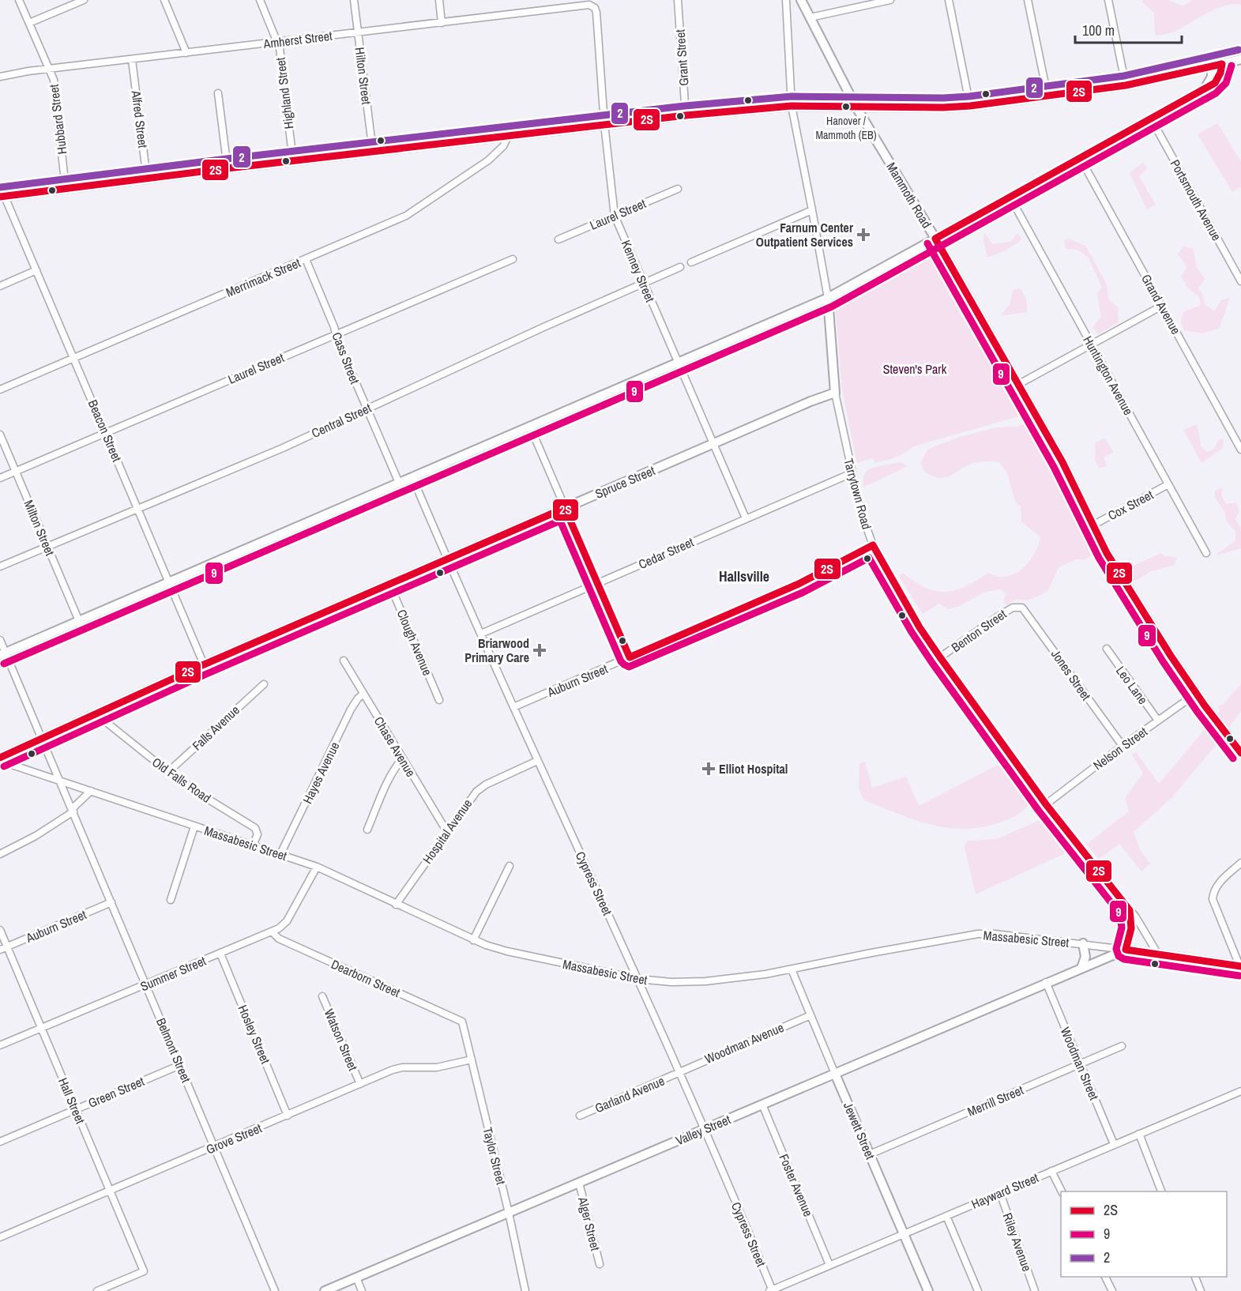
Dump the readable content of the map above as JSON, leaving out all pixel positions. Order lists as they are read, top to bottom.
{
  "streets": {
    "street": [
      "Amherst Street",
      "Grant Street",
      "Hilton Street",
      "Highland Street",
      "Hubbard Street",
      "Alfred Street",
      "Mammoth Road",
      "Portsmouth Avenue",
      "Laurel Street",
      "Kenney Street",
      "Merrimack Street",
      "Grand Avenue",
      "Cass Street",
      "Huntington Avenue",
      "Central Street",
      "Beacon Street",
      "Spruce Street",
      "Tarrytown Road",
      "Cox Street",
      "Milton Street",
      "Cedar Street",
      "Benton Street",
      "Clough Avenue",
      "Jones Street",
      "Auburn Street",
      "Leo Lane",
      "Falls Avenue",
      "Chase Avenue",
      "Nelson Street",
      "Hayes Avenue",
      "Old Falls Road",
      "Hospital Avenue",
      "Massabesic Street",
      "Cypress Street",
      "Summer Street",
      "Dearborn Street",
      "Hosley Street",
      "Watson Street",
      "Woodman Avenue",
      "Belmont Street",
      "Woodman Street",
      "Green Street",
      "Garland Avenue",
      "Hall Street",
      "Merrill Street",
      "Valley Street",
      "Jewett Street",
      "Grove Street",
      "Taylor Street",
      "Foster Avenue",
      "Hayward Street",
      "Alger Street",
      "Riley Avenue"
    ]
  },
  "crossings": [
    ["Amherst Street", "Hilton Street"],
    ["Amherst Street", "Highland Street"],
    ["Amherst Street", "Hubbard Street"],
    ["Amherst Street", "Alfred Street"],
    ["Amherst Street", "Kenney Street"],
    ["Mammoth Road", "Cox Street"],
    ["Mammoth Road", "Nelson Street"],
    ["Laurel Street", "Kenney Street"],
    ["Laurel Street", "Cass Street"],
    ["Laurel Street", "Beacon Street"],
    ["Laurel Street", "Milton Street"],
    ["Kenney Street", "Central Street"],
    ["Kenney Street", "Spruce Street"],
    ["Kenney Street", "Cedar Street"],
    ["Merrimack Street", "Cass Street"],
    ["Merrimack Street", "Beacon Street"],
    ["Cass Street", "Central Street"],
    ["Huntington Avenue", "Cox Street"],
    ["Central Street", "Beacon Street"],
    ["Central Street", "Milton Street"],
    ["Beacon Street", "Spruce Street"],
    ["Spruce Street", "Tarrytown Road"],
    ["Spruce Street", "Clough Avenue"],
    ["Spruce Street", "Old Falls Road"],
    ["Spruce Street", "Massabesic Street"],
    ["Spruce Street", "Cypress Street"],
    ["Spruce Street", "Belmont Street"],
    ["Tarrytown Road", "Cedar Street"],
    ["Tarrytown Road", "Benton Street"],
    ["Tarrytown Road", "Auburn Street"],
    ["Tarrytown Road", "Nelson Street"],
    ["Tarrytown Road", "Massabesic Street"],
    ["Cedar Street", "Cypress Street"],
    ["Benton Street", "Jones Street"],
    ["Jones Street", "Nelson Street"],
    ["Auburn Street", "Cypress Street"],
    ["Auburn Street", "Belmont Street"],
    ["Auburn Street", "Hall Street"],
    ["Leo Lane", "Nelson Street"],
    ["Falls Avenue", "Old Falls Road"],
    ["Chase Avenue", "Hayes Avenue"],
    ["Chase Avenue", "Hospital Avenue"],
    ["Hayes Avenue", "Massabesic Street"],
    ["Old Falls Road", "Massabesic Street"],
    ["Hospital Avenue", "Massabesic Street"],
    ["Hospital Avenue", "Cypress Street"],
    ["Massabesic Street", "Cypress Street"],
    ["Massabesic Street", "Summer Street"],
    ["Massabesic Street", "Belmont Street"],
    ["Massabesic Street", "Valley Street"],
    ["Massabesic Street", "Jewett Street"],
    ["Cypress Street", "Woodman Avenue"],
    ["Cypress Street", "Garland Avenue"],
    ["Cypress Street", "Valley Street"],
    ["Cypress Street", "Hayward Street"],
    ["Summer Street", "Dearborn Street"],
    ["Summer Street", "Hosley Street"],
    ["Summer Street", "Belmont Street"],
    ["Summer Street", "Hall Street"],
    ["Dearborn Street", "Taylor Street"],
    ["Hosley Street", "Grove Street"],
    ["Watson Street", "Grove Street"],
    ["Woodman Avenue", "Garland Avenue"],
    ["Woodman Avenue", "Jewett Street"],
    ["Belmont Street", "Green Street"],
    ["Belmont Street", "Grove Street"],
    ["Woodman Street", "Merrill Street"],
    ["Woodman Street", "Valley Street"],
    ["Woodman Street", "Hayward Street"],
    ["Green Street", "Hall Street"],
    ["Hall Street", "Grove Street"],
    ["Merrill Street", "Jewett Street"],
    ["Valley Street", "Jewett Street"],
    ["Valley Street", "Taylor Street"],
    ["Valley Street", "Foster Avenue"],
    ["Valley Street", "Alger Street"],
    ["Jewett Street", "Hayward Street"],
    ["Grove Street", "Taylor Street"],
    ["Foster Avenue", "Hayward Street"],
    ["Hayward Street", "Riley Avenue"]
  ],
  "districts": ["Hallsville"],
  "parks": ["Steven's Park"],
  "places": {
    "other": ["Hanover / Mammoth (EB)"],
    "health": ["Farnum Center Outpatient Services", "Briarwood Primary Care", "Elliot Hospital"]
  },
  "lines": ["transit line 2", "transit line 2S", "transit line 9"],
  "legend": ["2S", "9", "2"],
  "scale_bar": "100 m"
}
